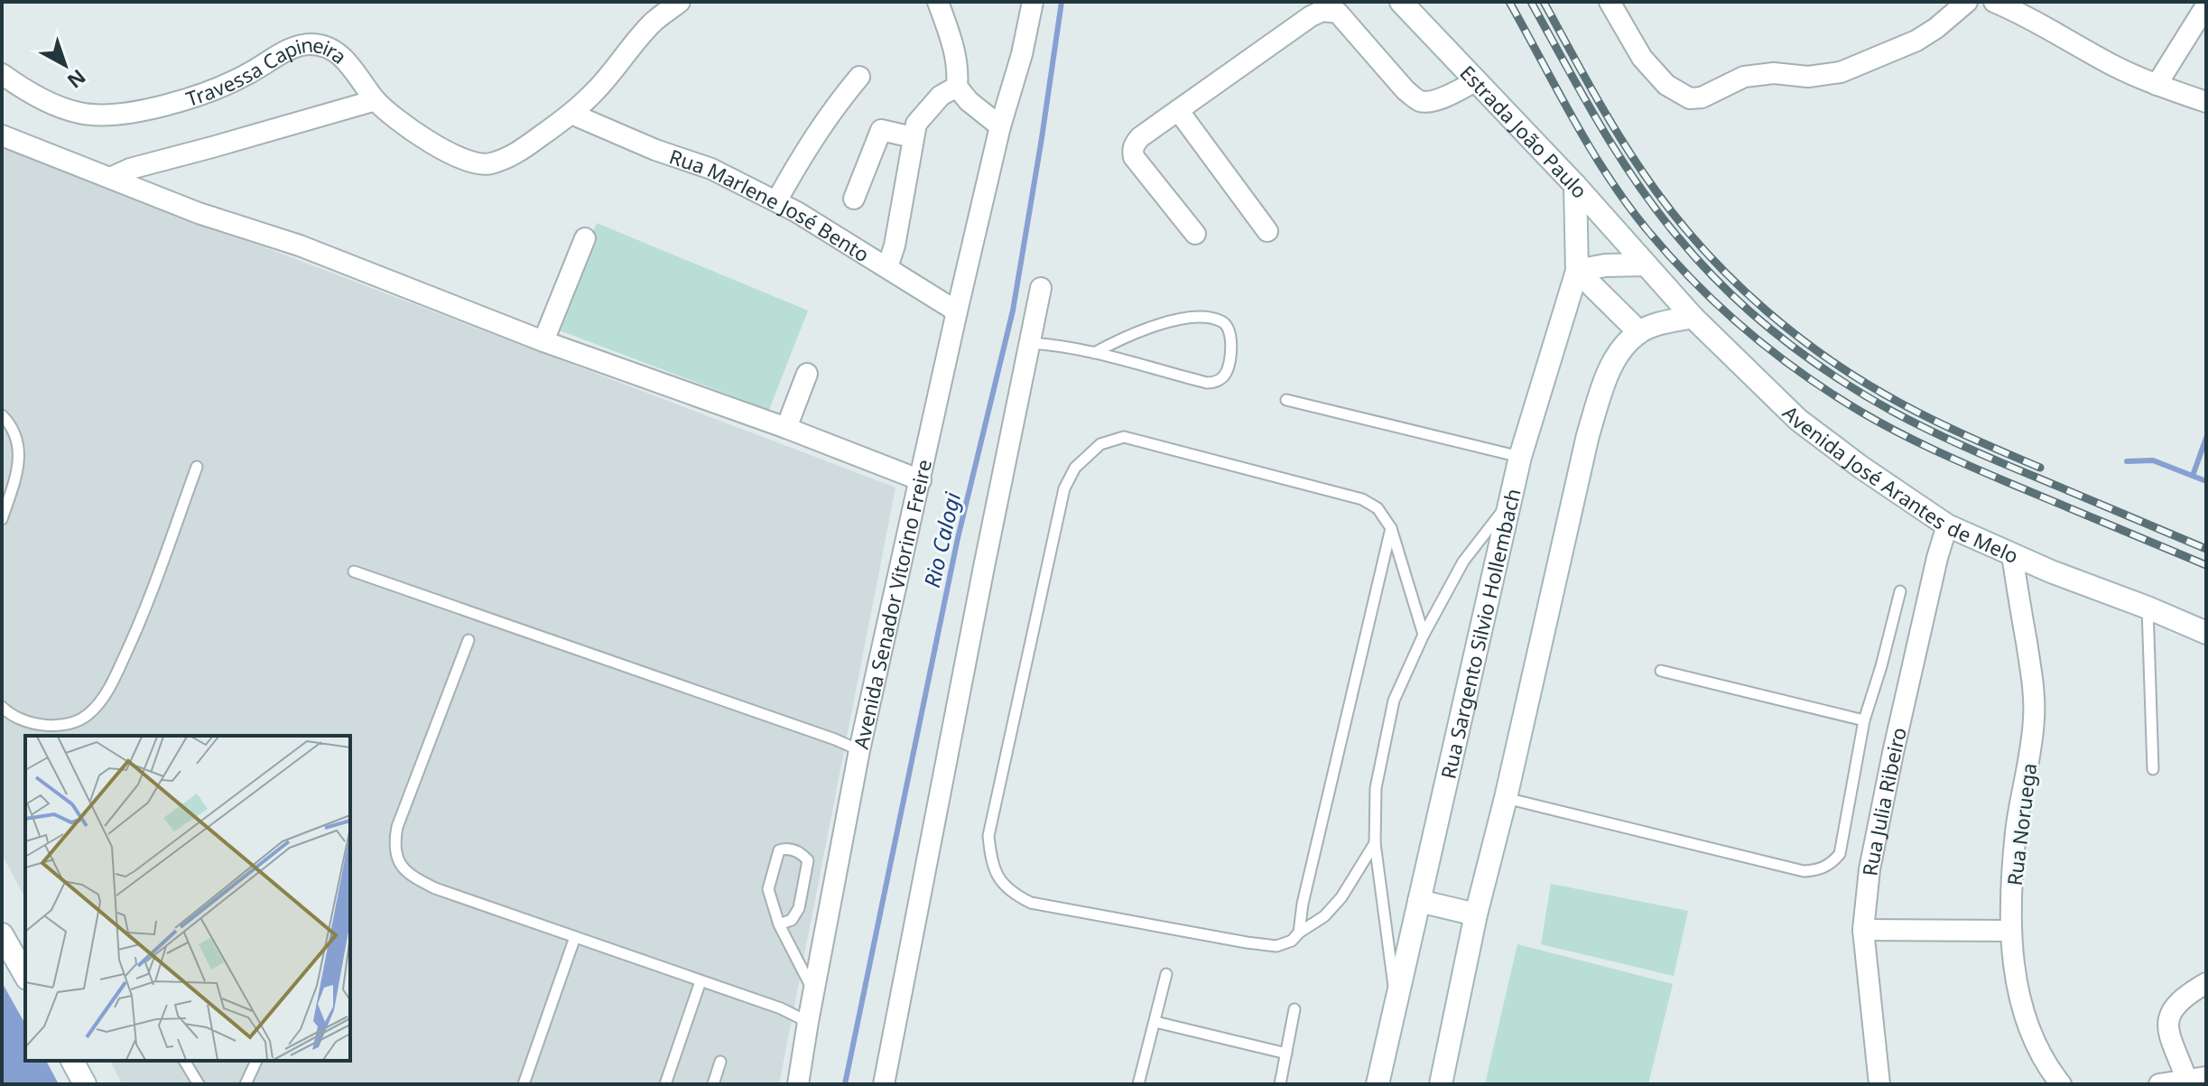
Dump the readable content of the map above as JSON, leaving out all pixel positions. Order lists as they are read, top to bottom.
{
  "streets": {
    "main road": ["Estrada João Paulo", "Avenida José Arantes de Melo", "Rua Sargento Silvio Hollembach"],
    "street": [
      "Travessa Capineira",
      "Rua Marlene José Bento",
      "Avenida Senador Vitorino Freire",
      "Rua Julia Ribeiro",
      "Rua Noruega"
    ]
  },
  "crossings": [
    ["Travessa Capineira", "Rua Marlene José Bento"],
    ["Estrada João Paulo", "Avenida José Arantes de Melo"],
    ["Estrada João Paulo", "Rua Sargento Silvio Hollembach"],
    ["Rua Marlene José Bento", "Avenida Senador Vitorino Freire"],
    ["Avenida José Arantes de Melo", "Rua Julia Ribeiro"],
    ["Avenida José Arantes de Melo", "Rua Noruega"]
  ],
  "water": ["Rio Calogi"],
  "north": "bottom right"
}
